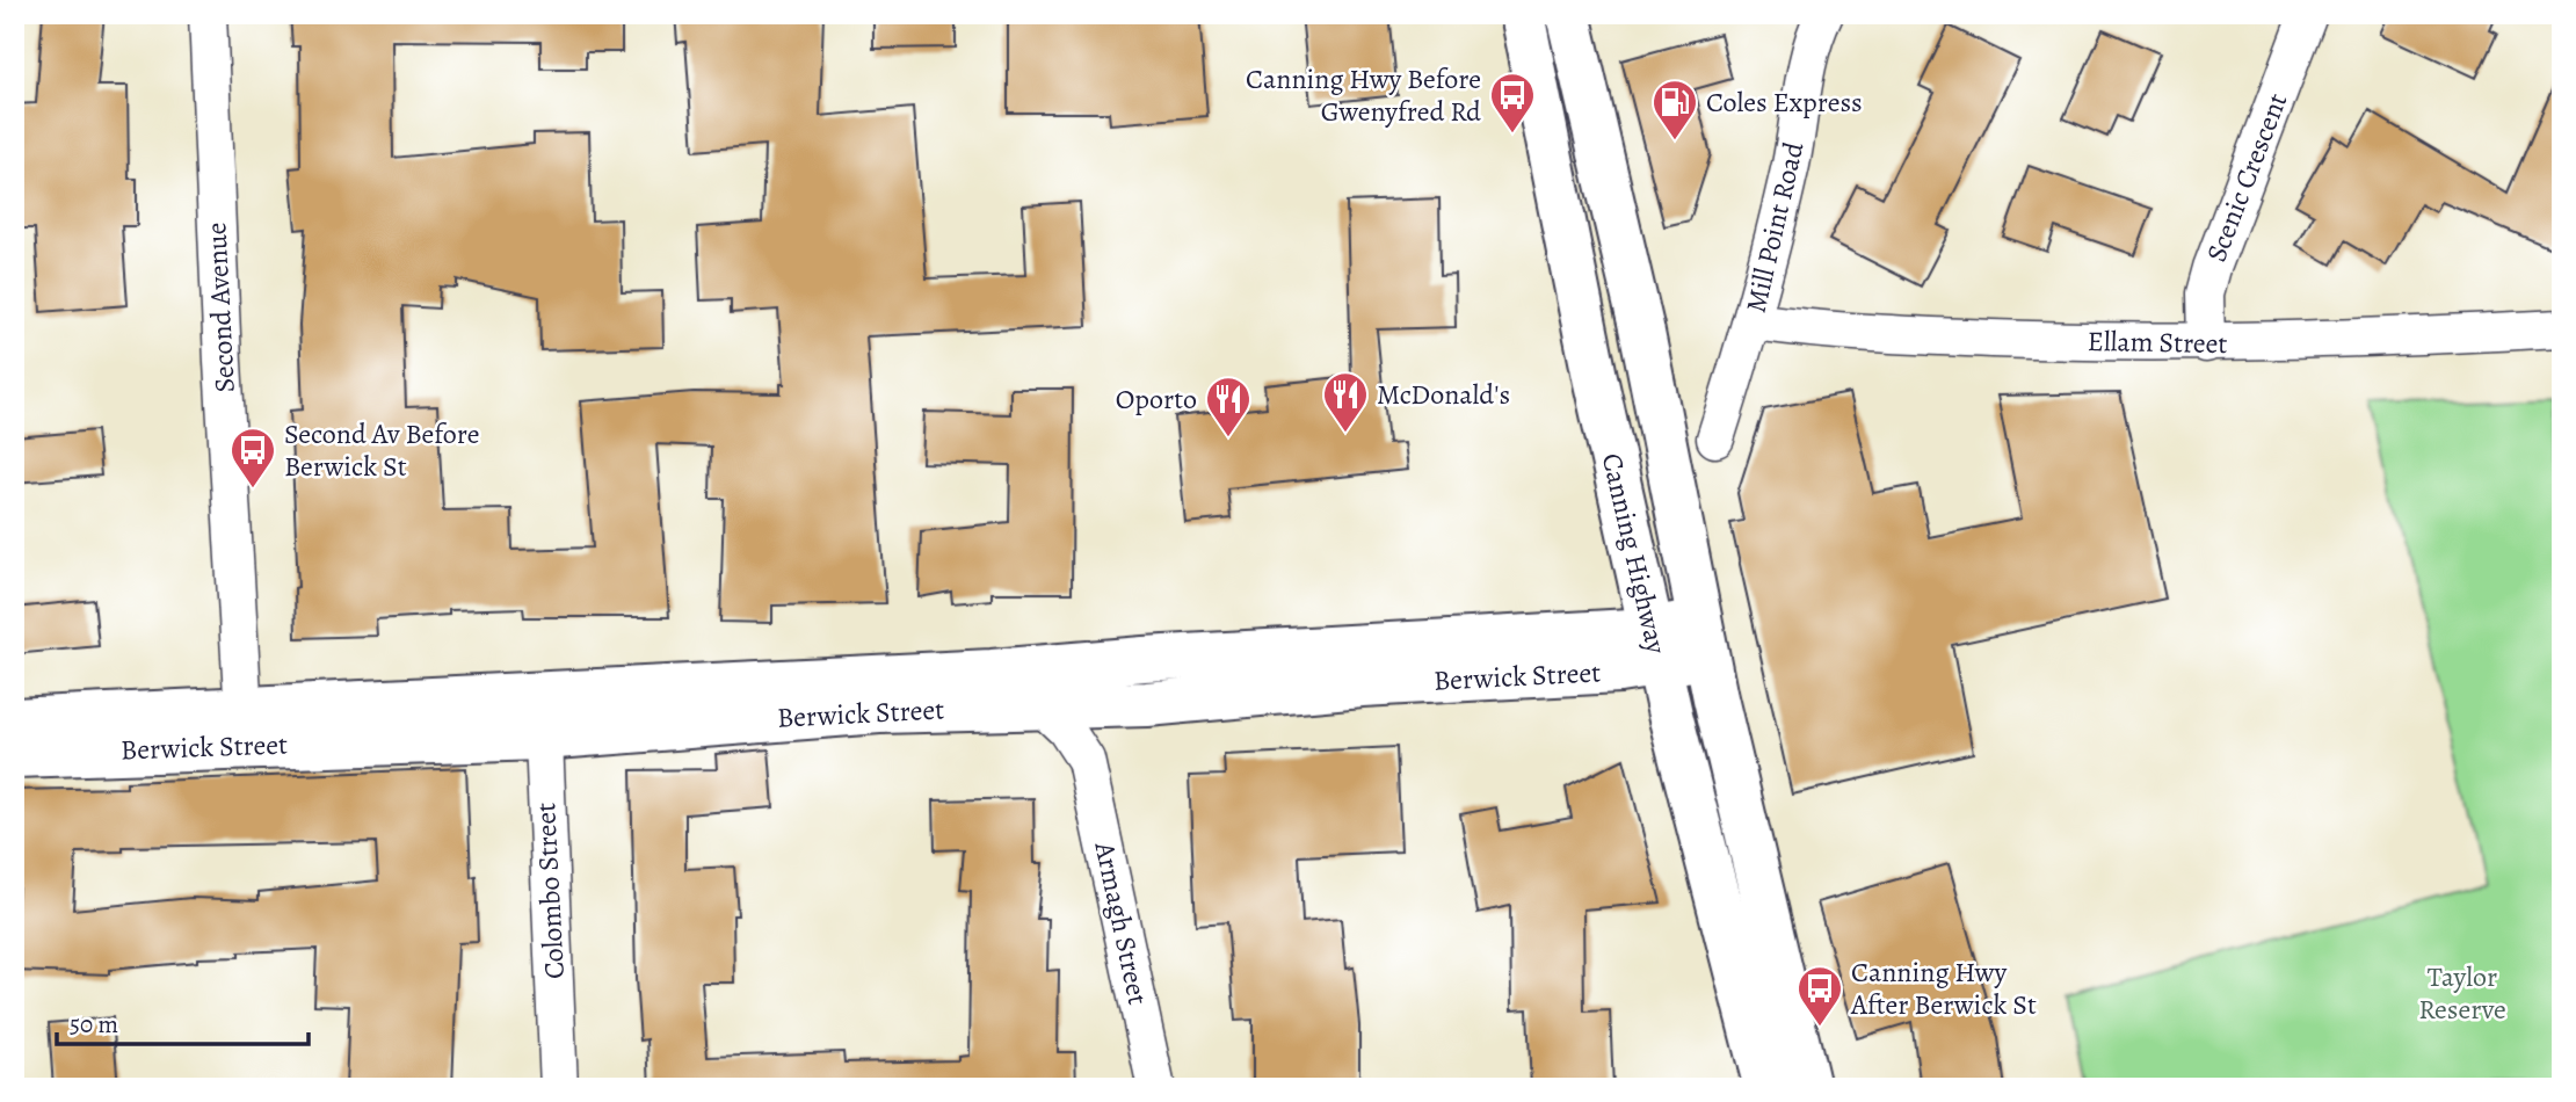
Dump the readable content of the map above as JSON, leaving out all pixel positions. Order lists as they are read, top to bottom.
{
  "streets": {
    "main road": ["Canning Highway", "Berwick Street"],
    "street": [
      "Scenic Crescent",
      "Mill Point Road",
      "Second Avenue",
      "Ellam Street",
      "Colombo Street",
      "Armagh Street"
    ]
  },
  "crossings": [
    ["Scenic Crescent", "Ellam Street"],
    ["Mill Point Road", "Ellam Street"],
    ["Second Avenue", "Berwick Street"],
    ["Canning Highway", "Berwick Street"],
    ["Berwick Street", "Colombo Street"],
    ["Berwick Street", "Armagh Street"]
  ],
  "parks": ["Taylor Reserve"],
  "places": {
    "bus stop": ["Canning Hwy Before Gwenyfred Rd", "Second Av Before Berwick St", "Canning Hwy After Berwick St"],
    "fuel station": ["Coles Express"],
    "restaurant": ["McDonald's", "Oporto"]
  },
  "scale_bar": "50 m"
}
